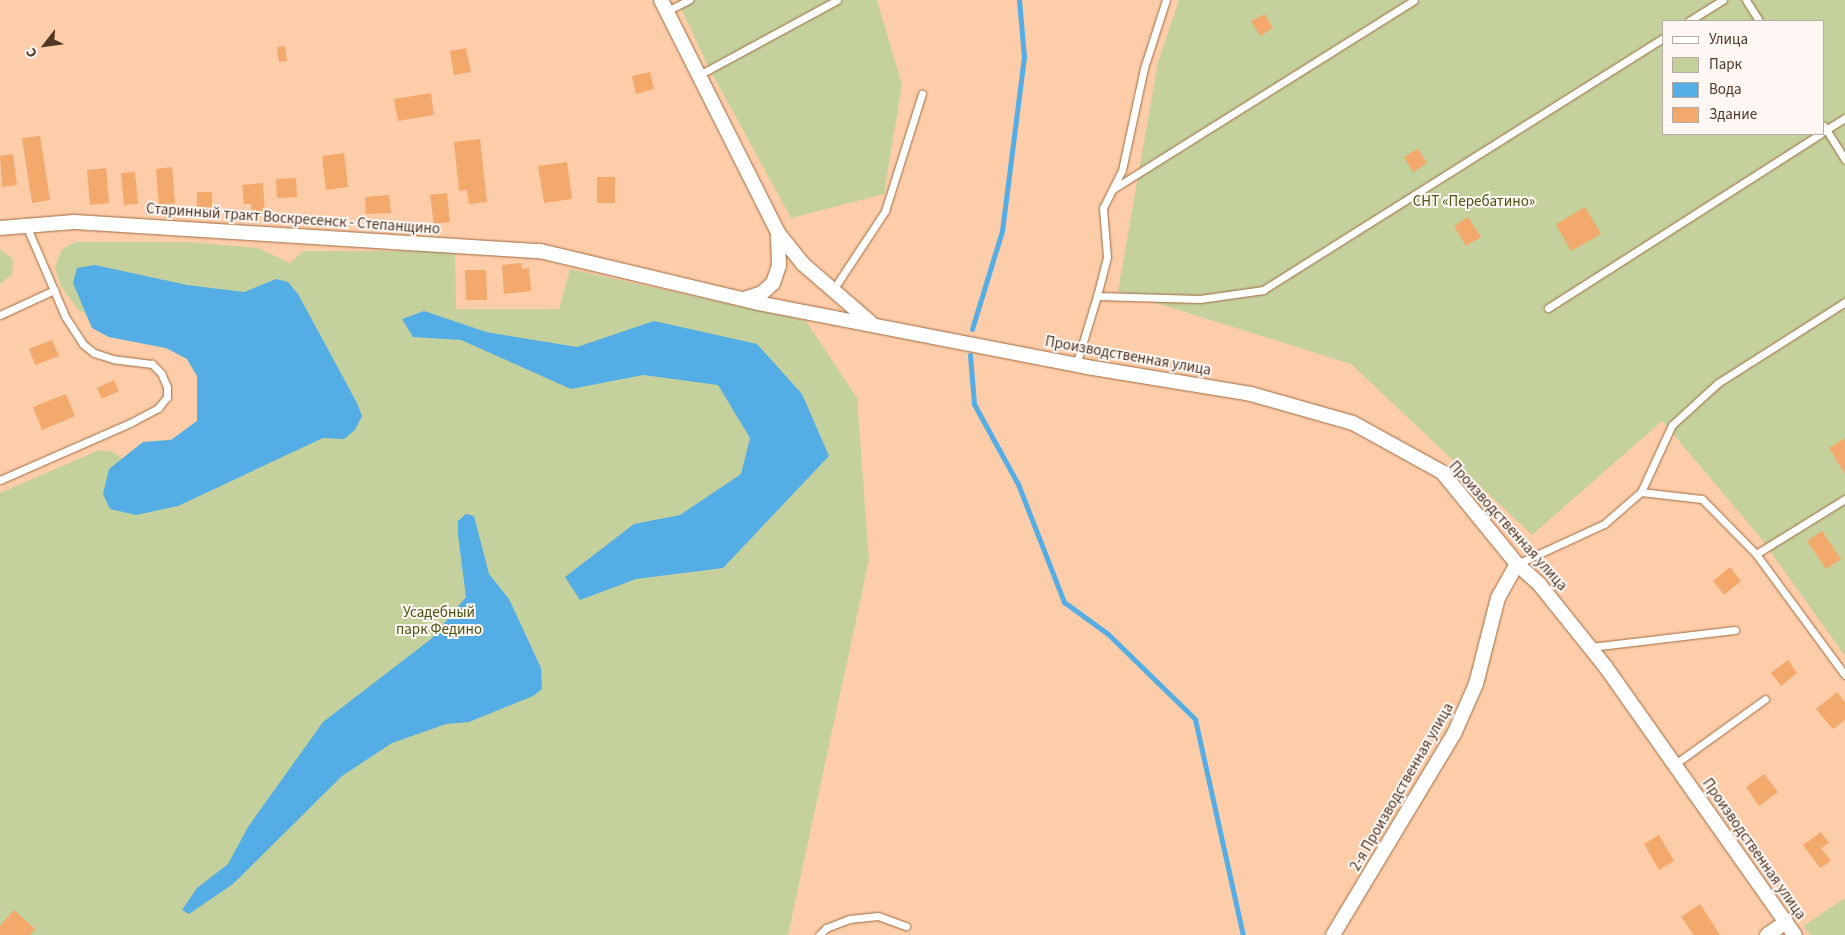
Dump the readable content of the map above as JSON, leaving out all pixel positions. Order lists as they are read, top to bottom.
{
  "streets": {
    "street": ["Старинный тракт Воскресенск - Степанщино", "Производственная улица", "2-я Производственная улица"]
  },
  "crossings": [
    ["Старинный тракт Воскресенск - Степанщино", "Производственная улица"],
    ["Производственная улица", "2-я Производственная улица"]
  ],
  "parks": ["СНТ «Перебатино»", "Усадебный парк Федино"],
  "legend": [
    "Улица",
    "Парк",
    "Вода",
    "Здание"
  ],
  "north": "bottom left"
}
